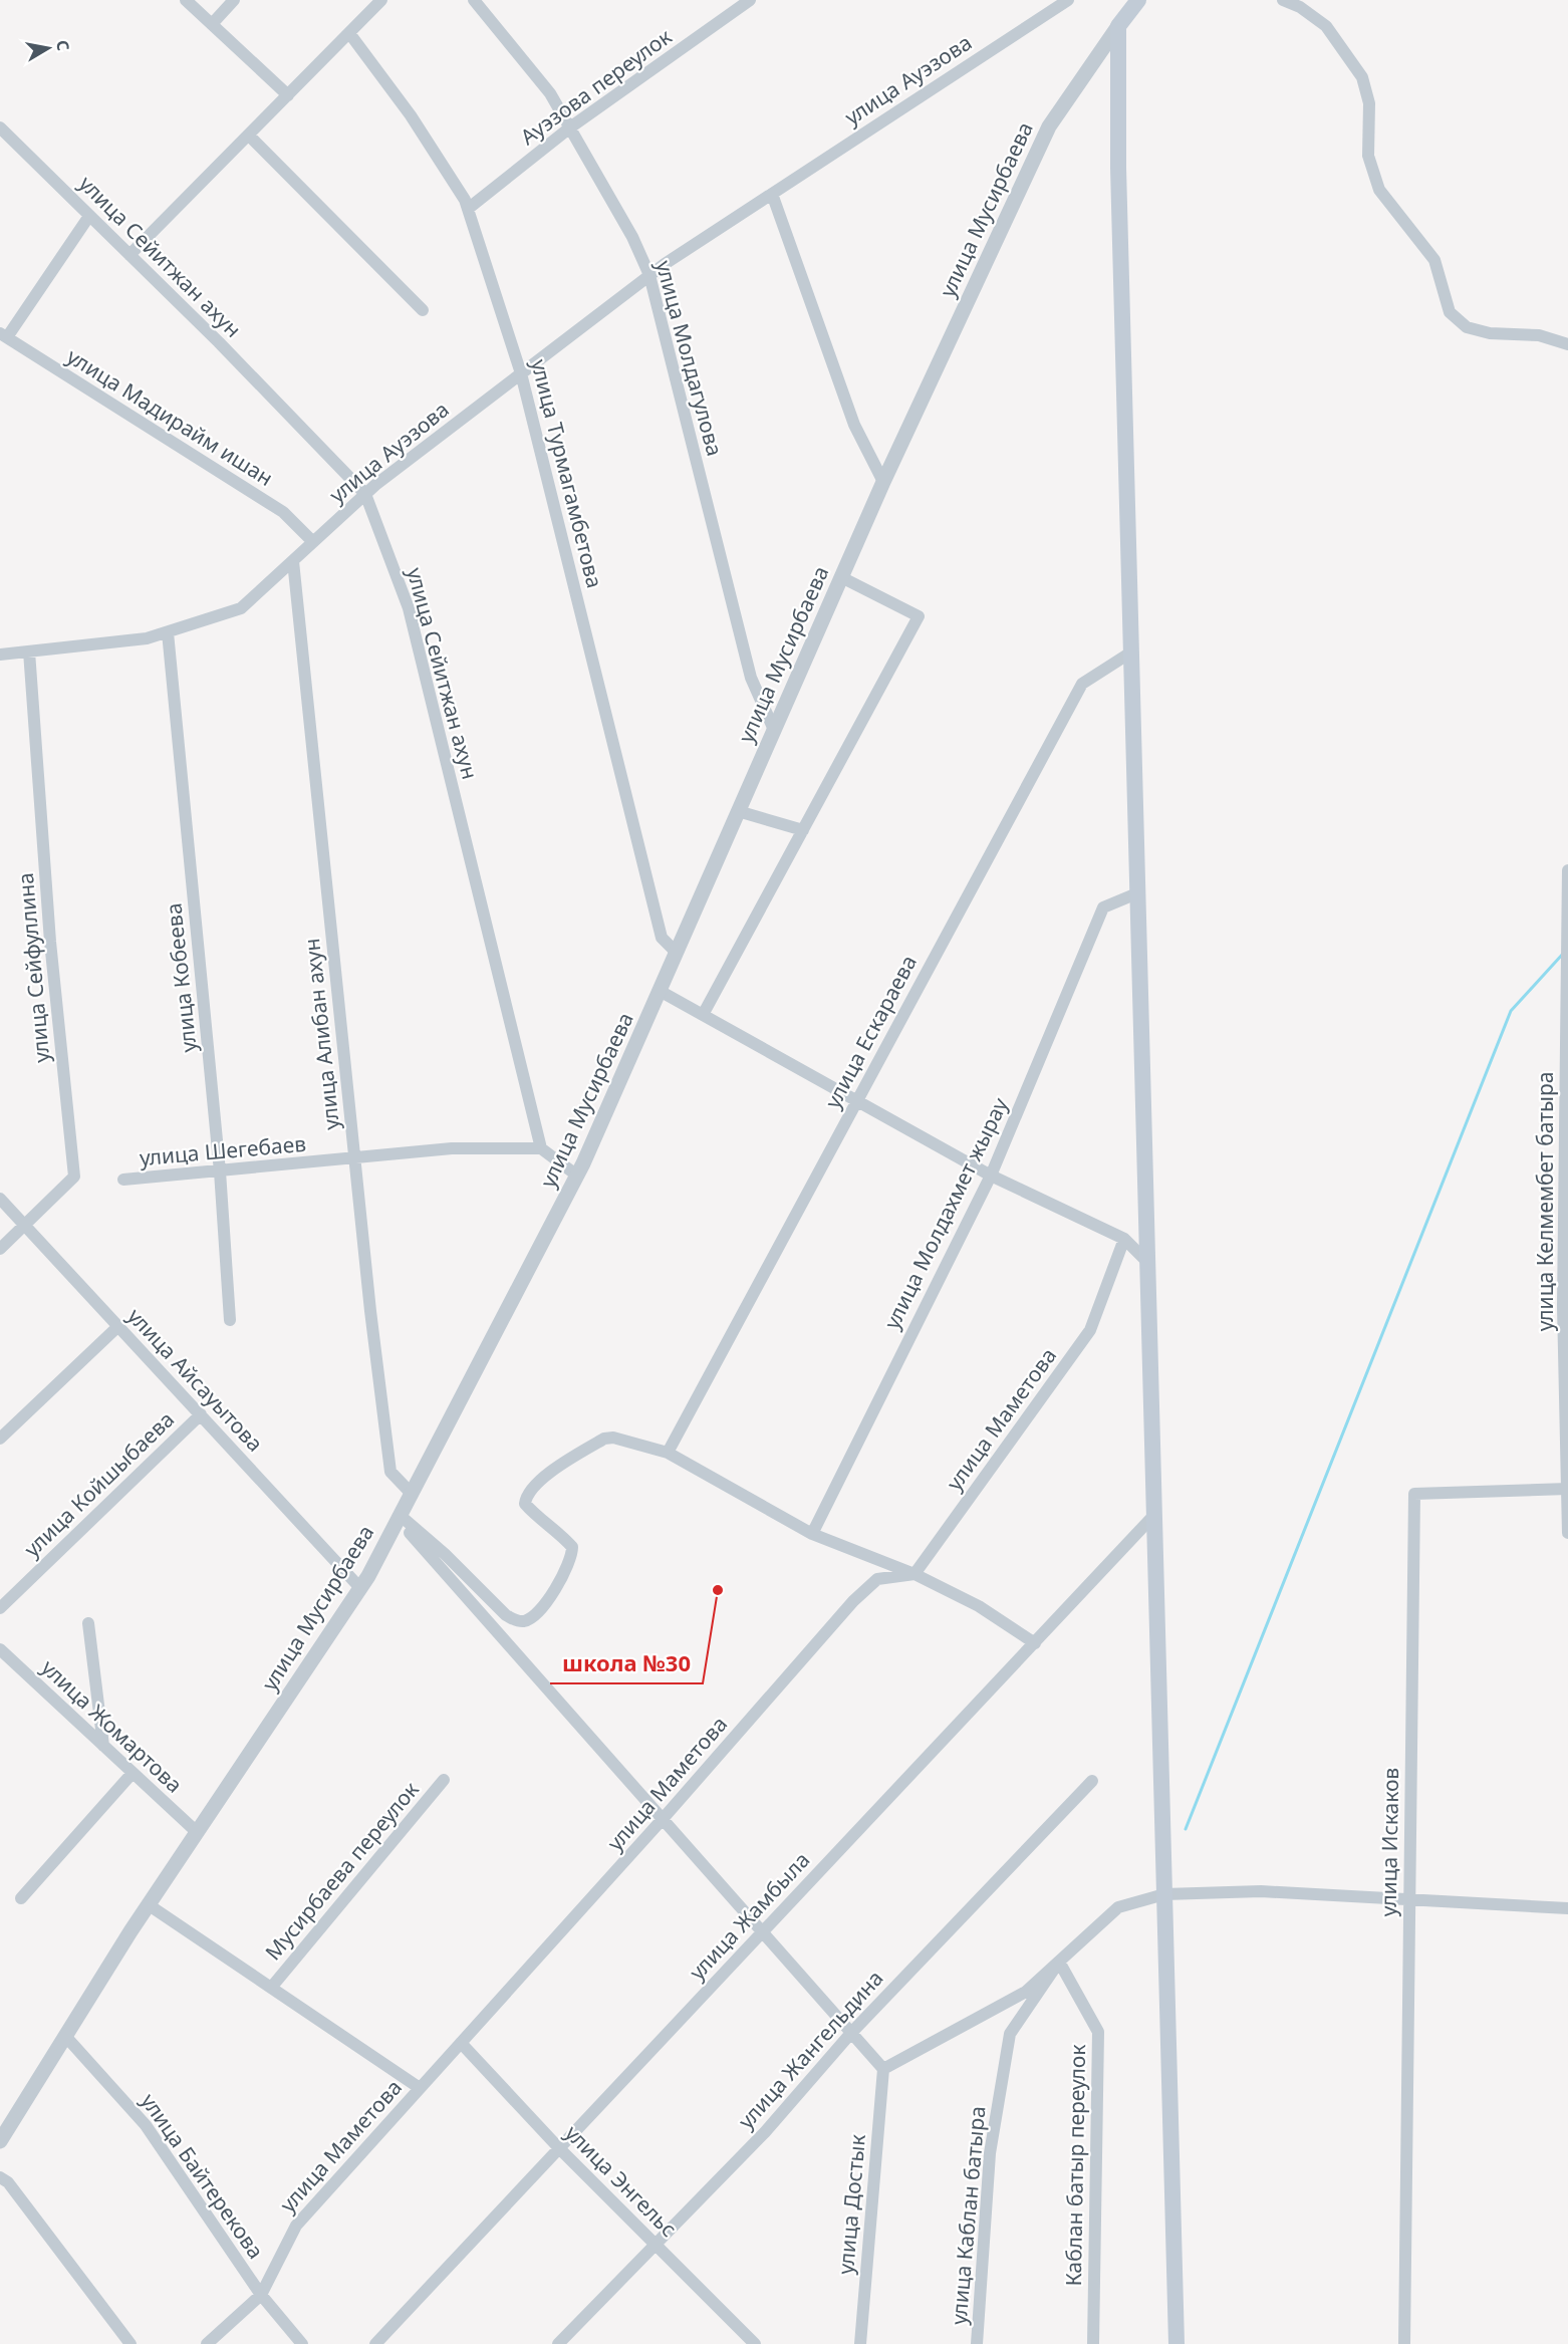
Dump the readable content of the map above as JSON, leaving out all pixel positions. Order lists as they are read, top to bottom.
{
  "streets": {
    "street": [
      "улица Ауэзова",
      "Ауэзова переулок",
      "улица Мусирбаева",
      "улица Сейитжан ахун",
      "улица Молдагулова",
      "улица Мадирайм ишан",
      "улица Турмагамбетова",
      "улица Сейфуллина",
      "улица Кобеева",
      "улица Ескараева",
      "улица Алибан ахун",
      "улица Шегебаев",
      "улица Келмембет батыра",
      "улица Молдахмет жырау",
      "улица Айсауытова",
      "улица Маметова",
      "улица Койшыбаева",
      "улица Жомартова",
      "улица Искаков",
      "Мусирбаева переулок",
      "улица Жамбыла",
      "улица Жангельдина",
      "Каблан батыр переулок",
      "улица Байтерекова",
      "улица Энгельс",
      "улица Достык",
      "улица Каблан батыра"
    ]
  },
  "crossings": [
    ["улица Ауэзова", "улица Сейитжан ахун"],
    ["улица Ауэзова", "улица Молдагулова"],
    ["улица Ауэзова", "улица Мадирайм ишан"],
    ["улица Ауэзова", "улица Турмагамбетова"],
    ["улица Ауэзова", "улица Сейфуллина"],
    ["улица Ауэзова", "улица Кобеева"],
    ["улица Ауэзова", "улица Алибан ахун"],
    ["Ауэзова переулок", "улица Молдагулова"],
    ["Ауэзова переулок", "улица Турмагамбетова"],
    ["улица Мусирбаева", "улица Молдагулова"],
    ["улица Мусирбаева", "улица Турмагамбетова"],
    ["улица Мусирбаева", "улица Алибан ахун"],
    ["улица Мусирбаева", "улица Айсауытова"],
    ["улица Мусирбаева", "улица Жомартова"],
    ["улица Мусирбаева", "Мусирбаева переулок"],
    ["улица Мусирбаева", "улица Байтерекова"],
    ["улица Сейитжан ахун", "улица Шегебаев"],
    ["улица Сейфуллина", "улица Айсауытова"],
    ["улица Кобеева", "улица Шегебаев"],
    ["улица Алибан ахун", "улица Шегебаев"],
    ["улица Келмембет батыра", "улица Искаков"],
    ["улица Айсауытова", "улица Койшыбаева"],
    ["улица Маметова", "Мусирбаева переулок"],
    ["улица Маметова", "улица Байтерекова"],
    ["улица Маметова", "улица Энгельс"],
    ["улица Жамбыла", "улица Энгельс"],
    ["улица Жангельдина", "улица Энгельс"],
    ["Каблан батыр переулок", "улица Каблан батыра"]
  ],
  "places": ["школа №30"],
  "north": "right"
}
